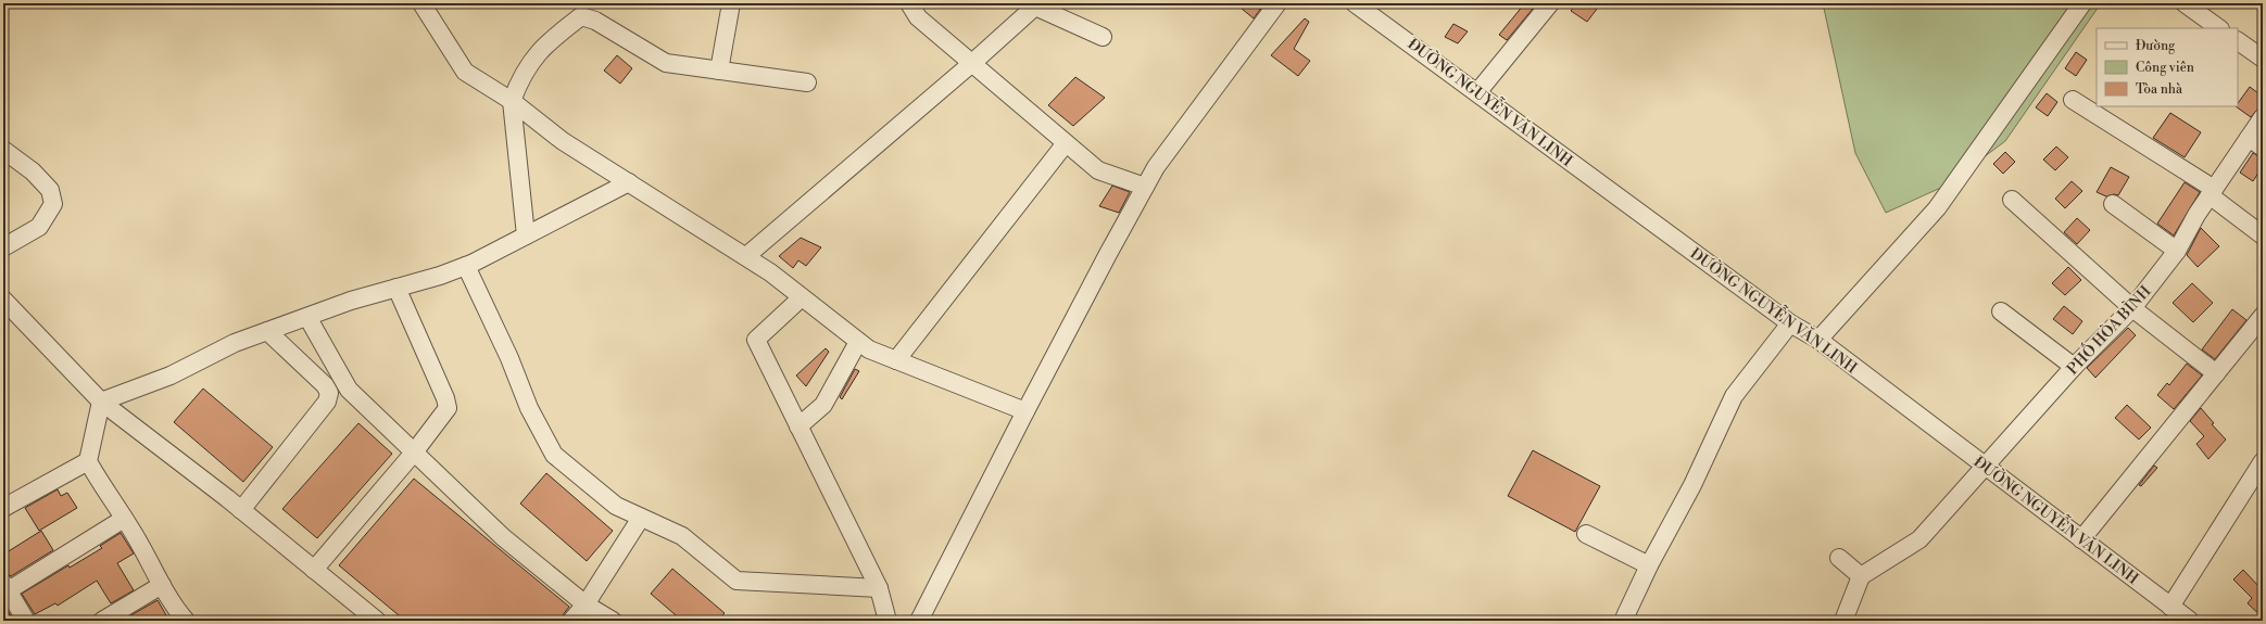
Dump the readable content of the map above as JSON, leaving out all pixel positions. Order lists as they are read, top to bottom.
{
  "streets": {
    "street": ["ĐƯỜNG NGUYỄN VĂN LINH", "PHỐ HÒA BÌNH"]
  },
  "crossings": [
    ["ĐƯỜNG NGUYỄN VĂN LINH", "PHỐ HÒA BÌNH"]
  ],
  "legend": ["Đường", "Công viên", "Tòa nhà"]
}
